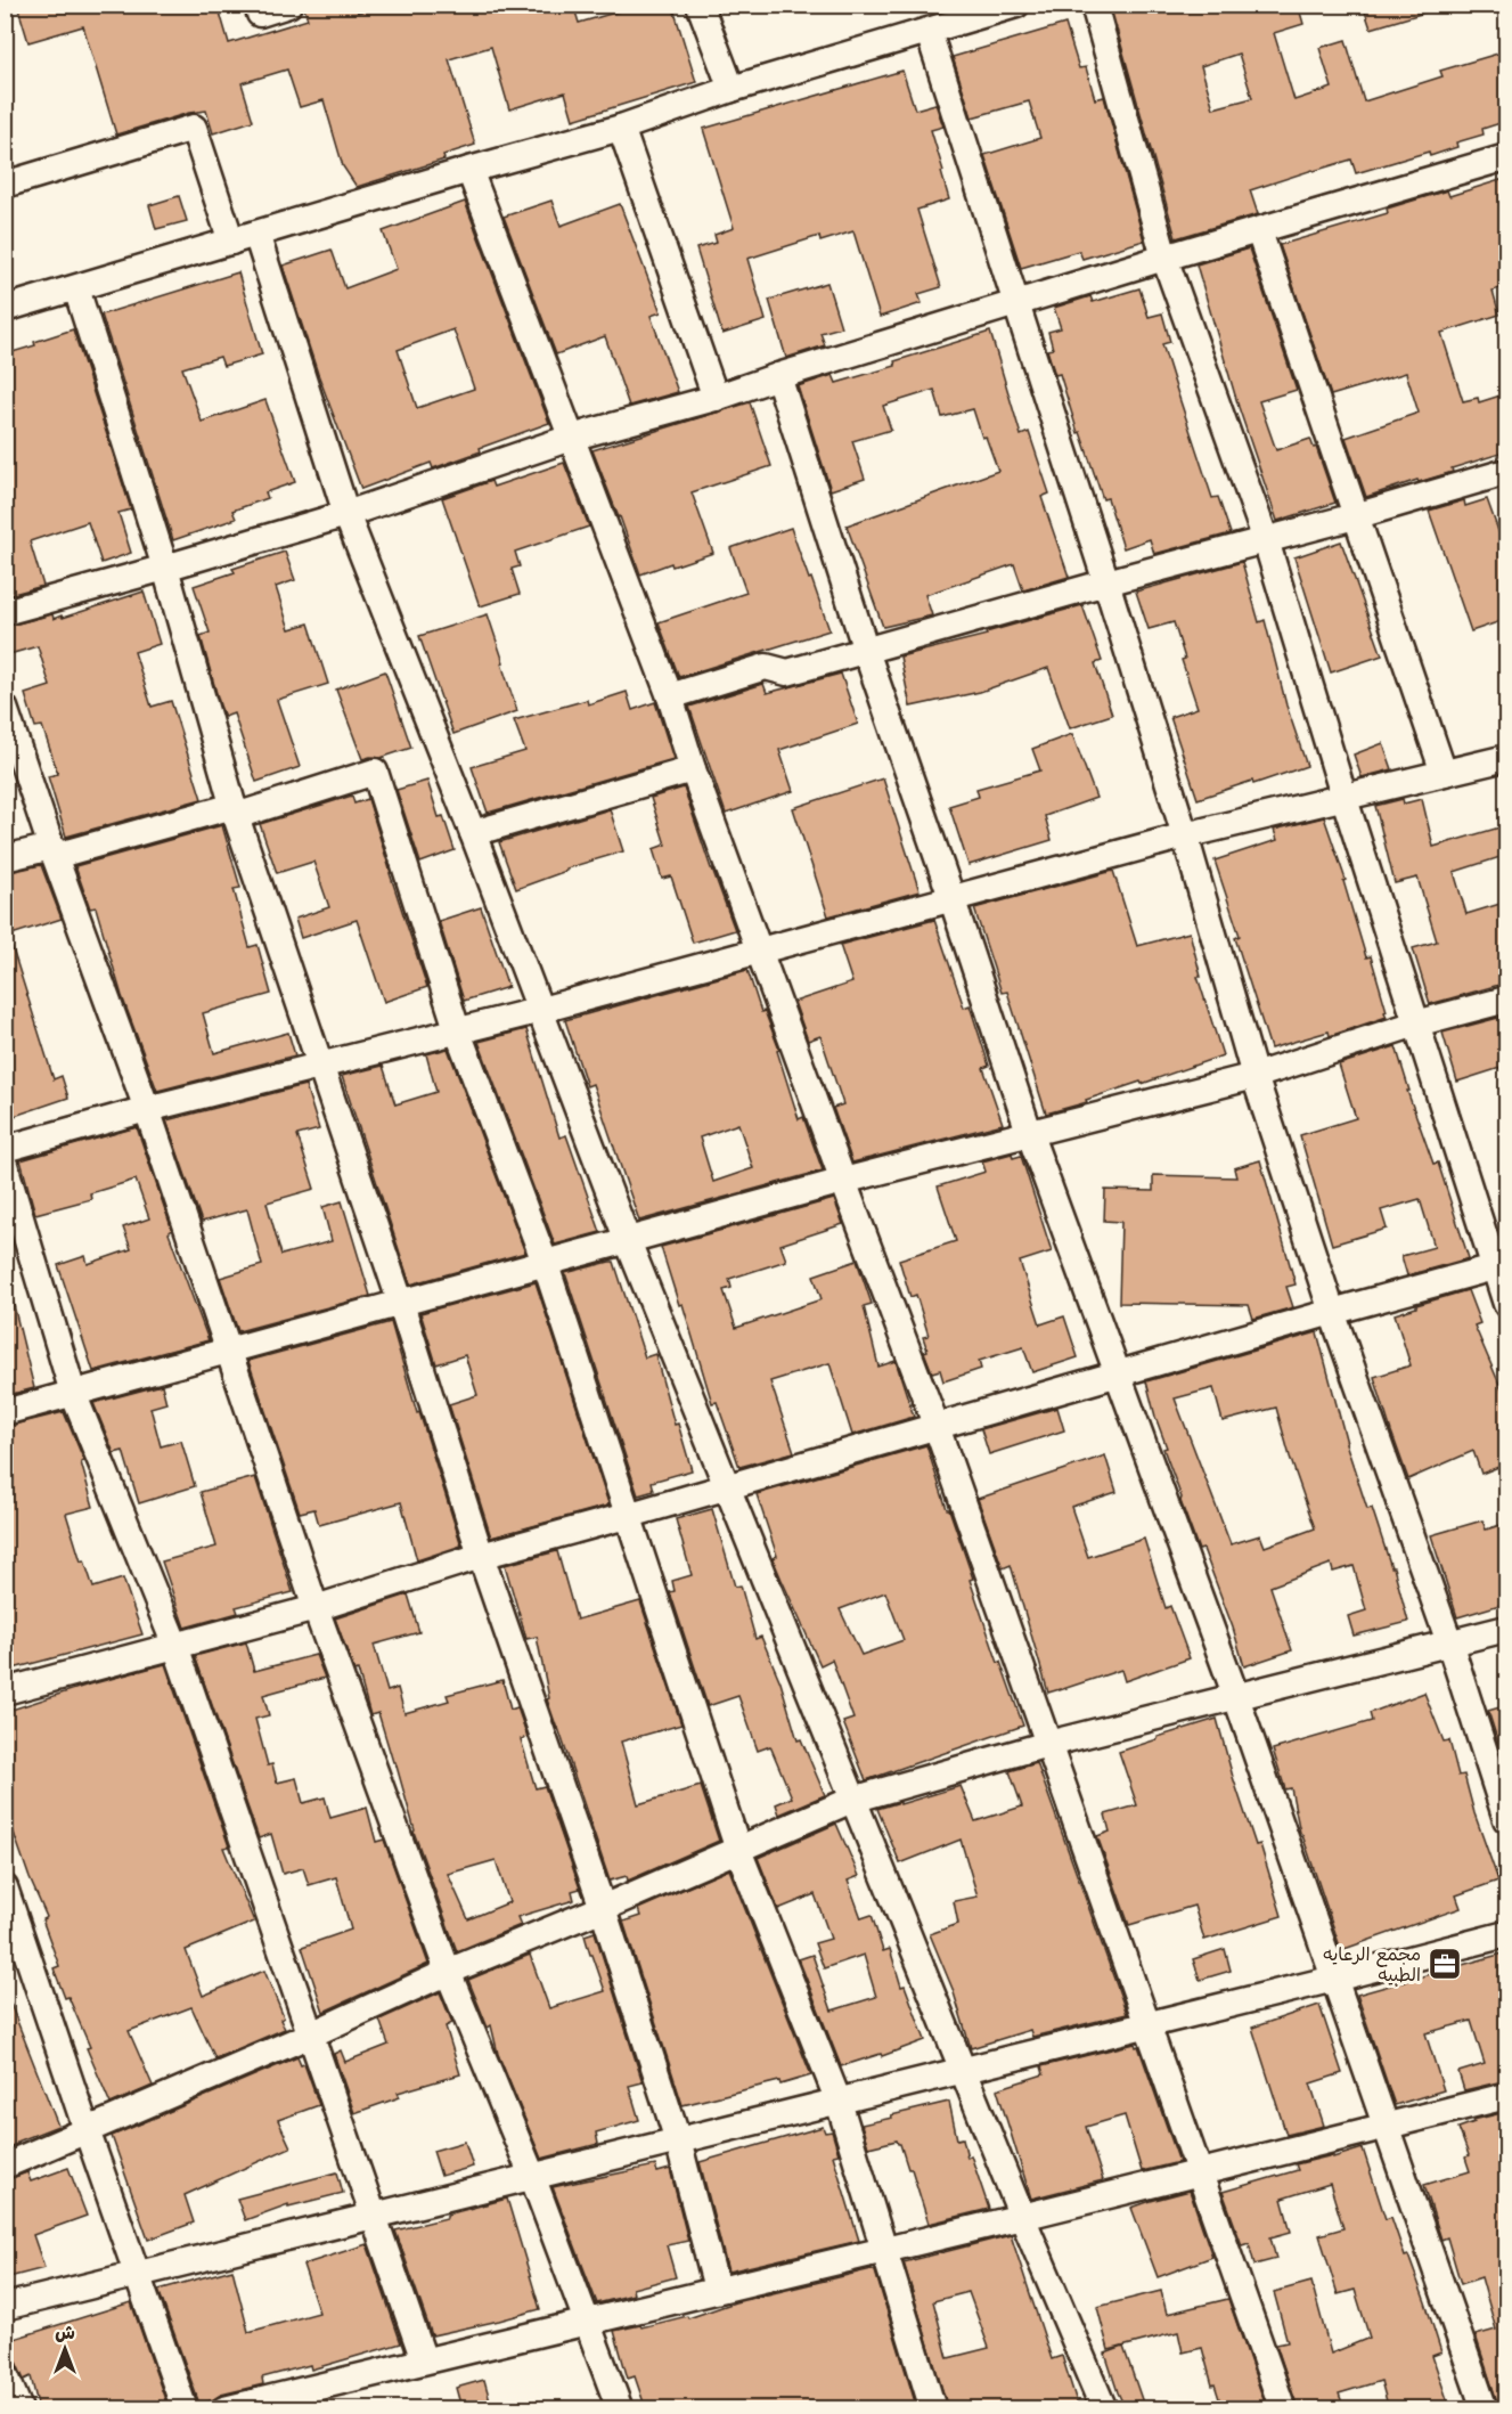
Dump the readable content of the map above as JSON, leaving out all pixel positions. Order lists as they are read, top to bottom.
{
  "places": {
    "office": ["مجمع الرعايه الطبيه"]
  },
  "north": "top"
}
